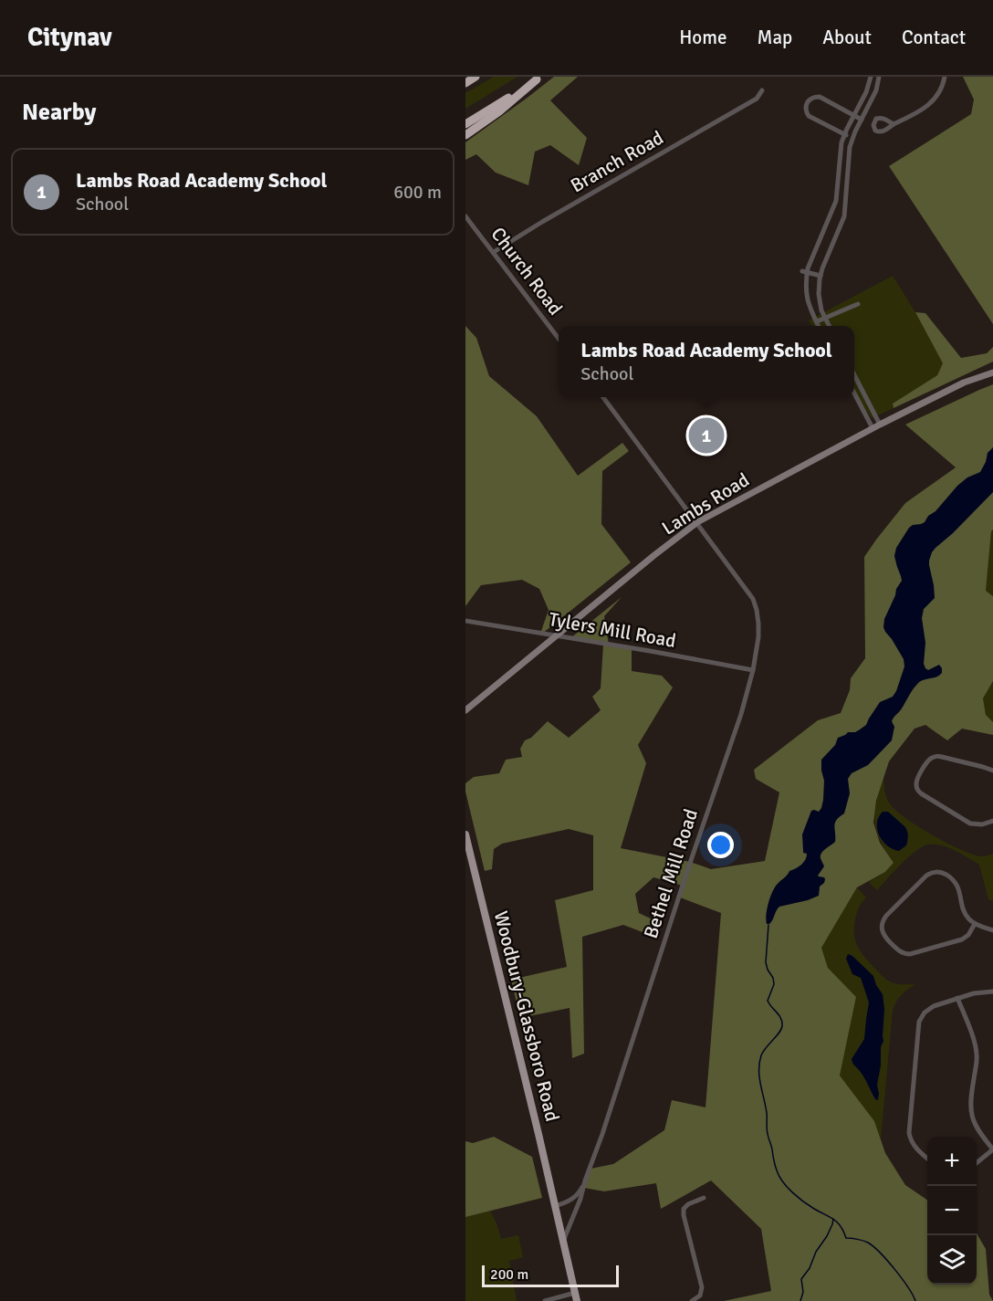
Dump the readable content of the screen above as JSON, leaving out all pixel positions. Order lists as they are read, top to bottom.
{
  "streets": {
    "main road": ["Lambs Road", "Woodbury-Glassboro Road"],
    "street": [
      "Branch Road",
      "Church Road",
      "Tylers Mill Road",
      "Bethel Mill Road"
    ]
  },
  "crossings": [
    ["Branch Road", "Church Road"],
    ["Lambs Road", "Tylers Mill Road"],
    ["Lambs Road", "Bethel Mill Road"],
    ["Tylers Mill Road", "Bethel Mill Road"],
    ["Bethel Mill Road", "Woodbury-Glassboro Road"]
  ],
  "scale_bar": "200 m",
  "page": {
    "header": "Citynav",
    "nav": [
      "Home",
      "Map",
      "About",
      "Contact"
    ],
    "heading": "Nearby",
    "list": [
      {
        "mark": "1",
        "name": "Lambs Road Academy School",
        "note": "School",
        "value": "600 m"
      }
    ],
    "popup": ["Lambs Road Academy School", "School"],
    "pins": "1",
    "map_buttons": ["+", "−"],
    "scale": "200 m"
  }
}
